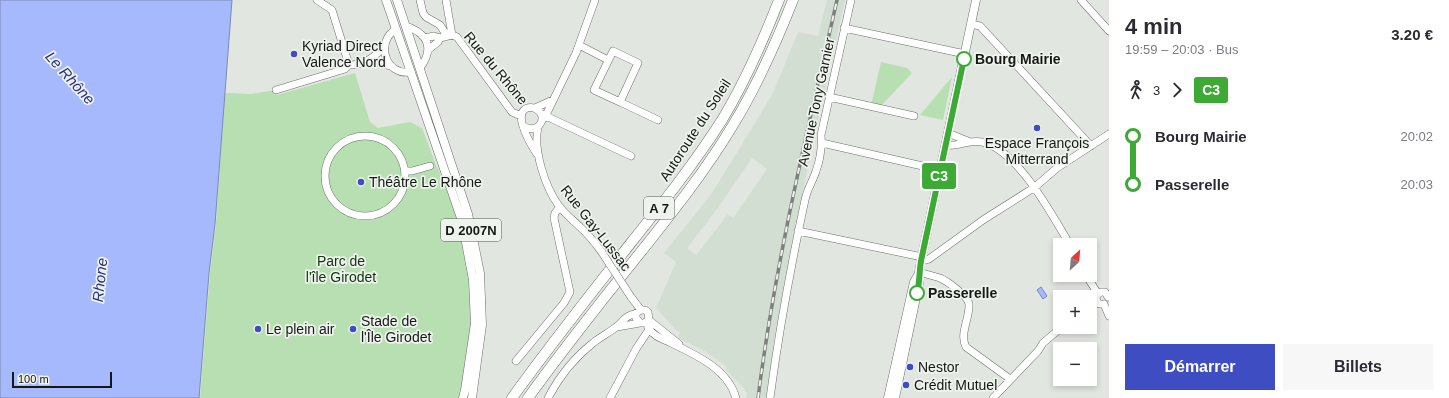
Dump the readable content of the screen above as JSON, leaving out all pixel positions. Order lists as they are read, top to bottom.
{
  "streets": {
    "highway": ["Autoroute du Soleil", "A 7"],
    "main road": ["D 2007N"],
    "street": ["Rue du Rhône", "Avenue Tony Garnier", "Rue Gay-Lussac"]
  },
  "crossings": [
    ["Rue du Rhône", "D 2007N"]
  ],
  "water": ["Le Rhône", "Rhone"],
  "parks": ["Parc de l'île Girodet"],
  "places": [
    "Kyriad Direct Valence Nord",
    "Bourg Mairie",
    "Espace François Mitterrand",
    "Théâtre Le Rhône",
    "Passerelle",
    "Le plein air",
    "Stade de l'Île Girodet",
    "Nestor",
    "Crédit Mutuel"
  ],
  "lines": ["bus line C3"],
  "scale_bar": "100 m",
  "north": "top right",
  "page": {
    "on_map": "C3",
    "heading": ["4 min", "19:59 – 20:03 · Bus", "3.20 €"],
    "legs": ["3", "C3"],
    "list": [
      {
        "name": "Bourg Mairie",
        "value": "20:02"
      },
      {
        "name": "Passerelle",
        "value": "20:03"
      }
    ],
    "map_buttons": ["+", "−"],
    "buttons": ["Démarrer", "Billets"],
    "scale": "100 m"
  }
}
